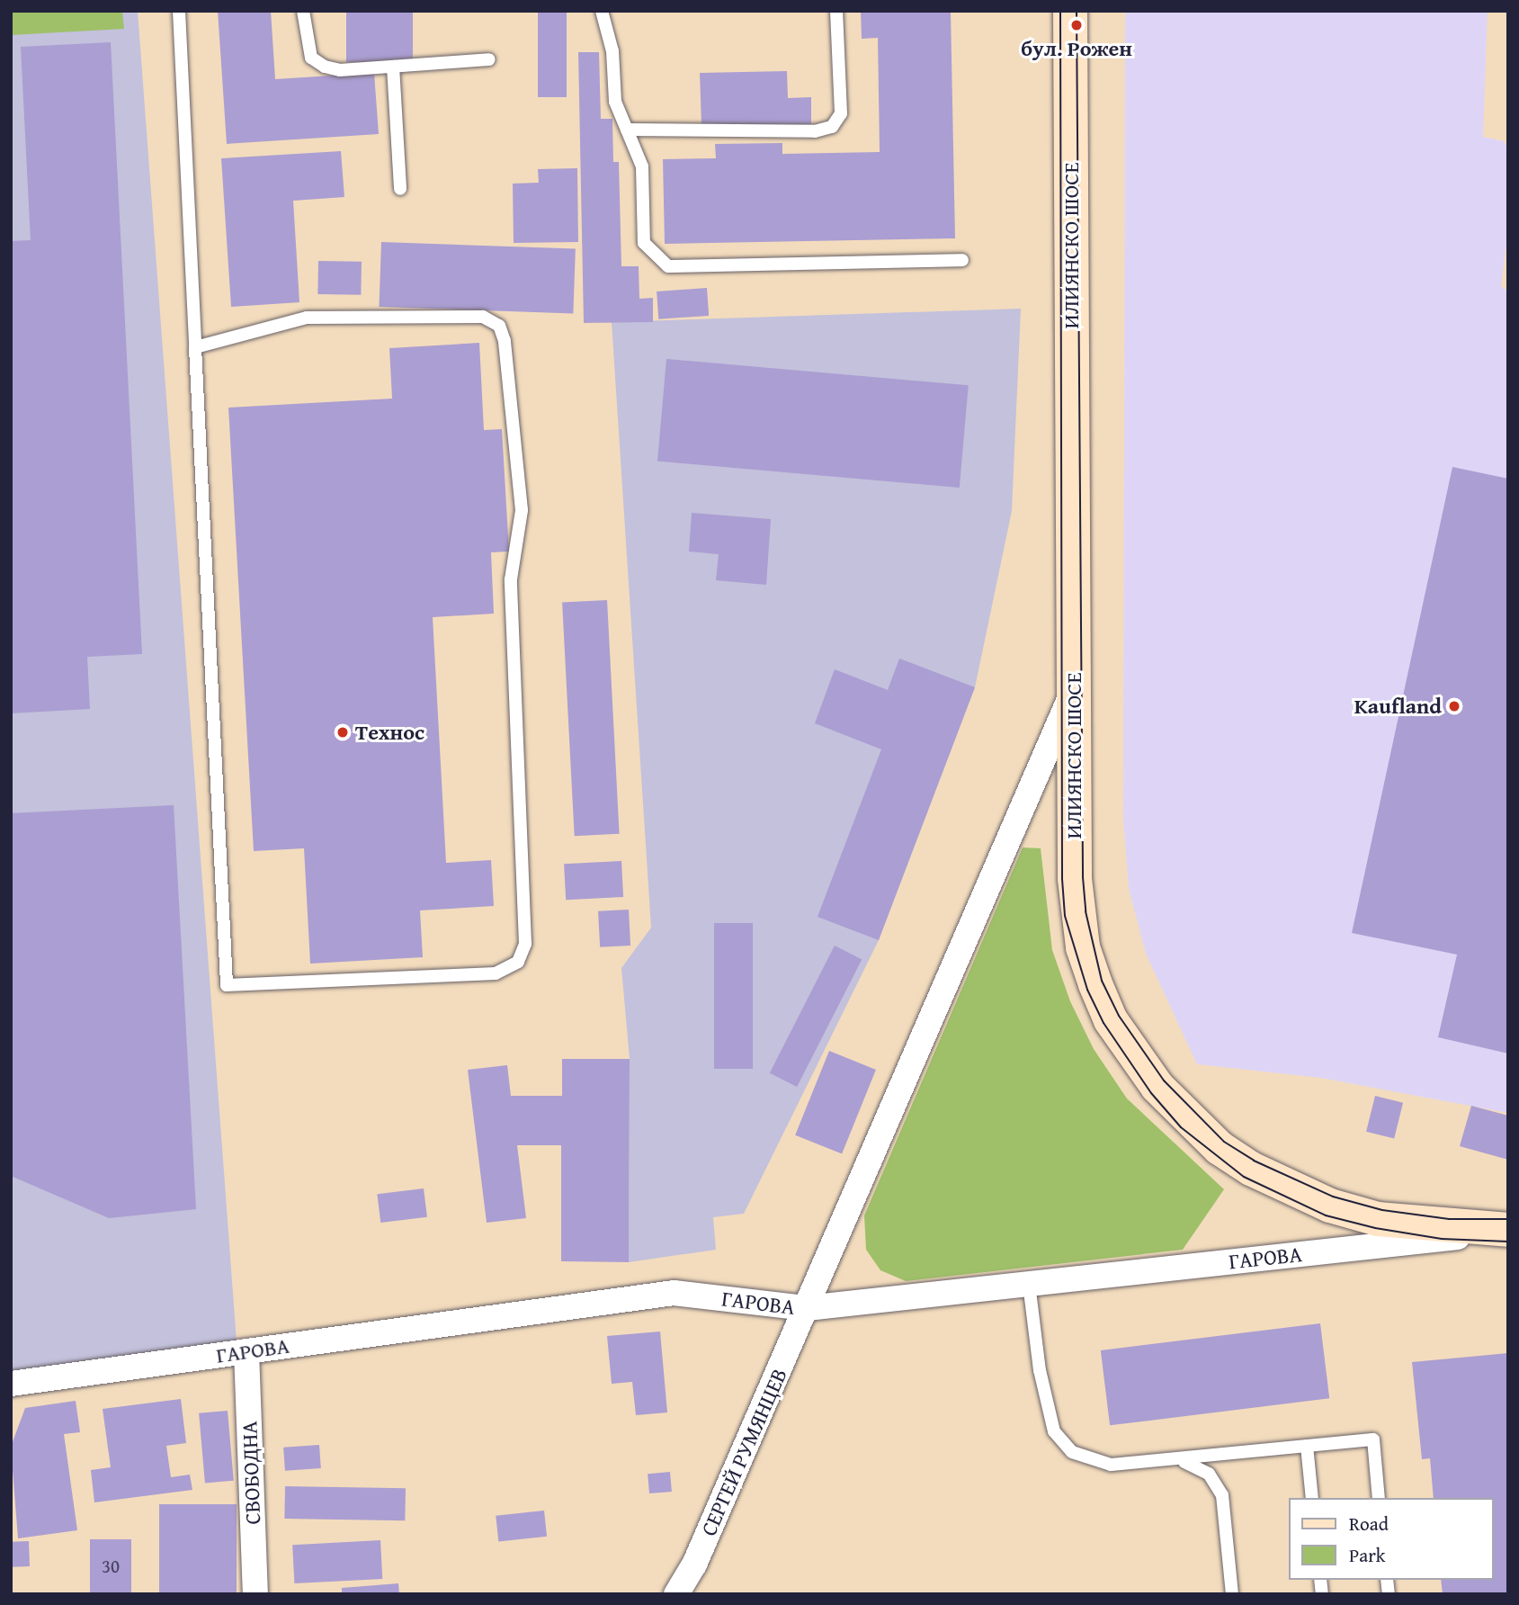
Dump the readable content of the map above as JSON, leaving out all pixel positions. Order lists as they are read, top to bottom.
{
  "streets": {
    "street": [
      "ИЛИЯНСКО ШОСЕ",
      "ГАРОВА",
      "СЕРГЕЙ РУМЯНЦЕВ",
      "СВОБОДНА"
    ]
  },
  "crossings": [
    ["ИЛИЯНСКО ШОСЕ", "ГАРОВА"],
    ["ИЛИЯНСКО ШОСЕ", "СЕРГЕЙ РУМЯНЦЕВ"],
    ["ГАРОВА", "СЕРГЕЙ РУМЯНЦЕВ"],
    ["ГАРОВА", "СВОБОДНА"]
  ],
  "places": ["бул. Рожен", "Kaufland", "Технос"],
  "house_numbers": ["30"],
  "legend": ["Road", "Park"]
}
